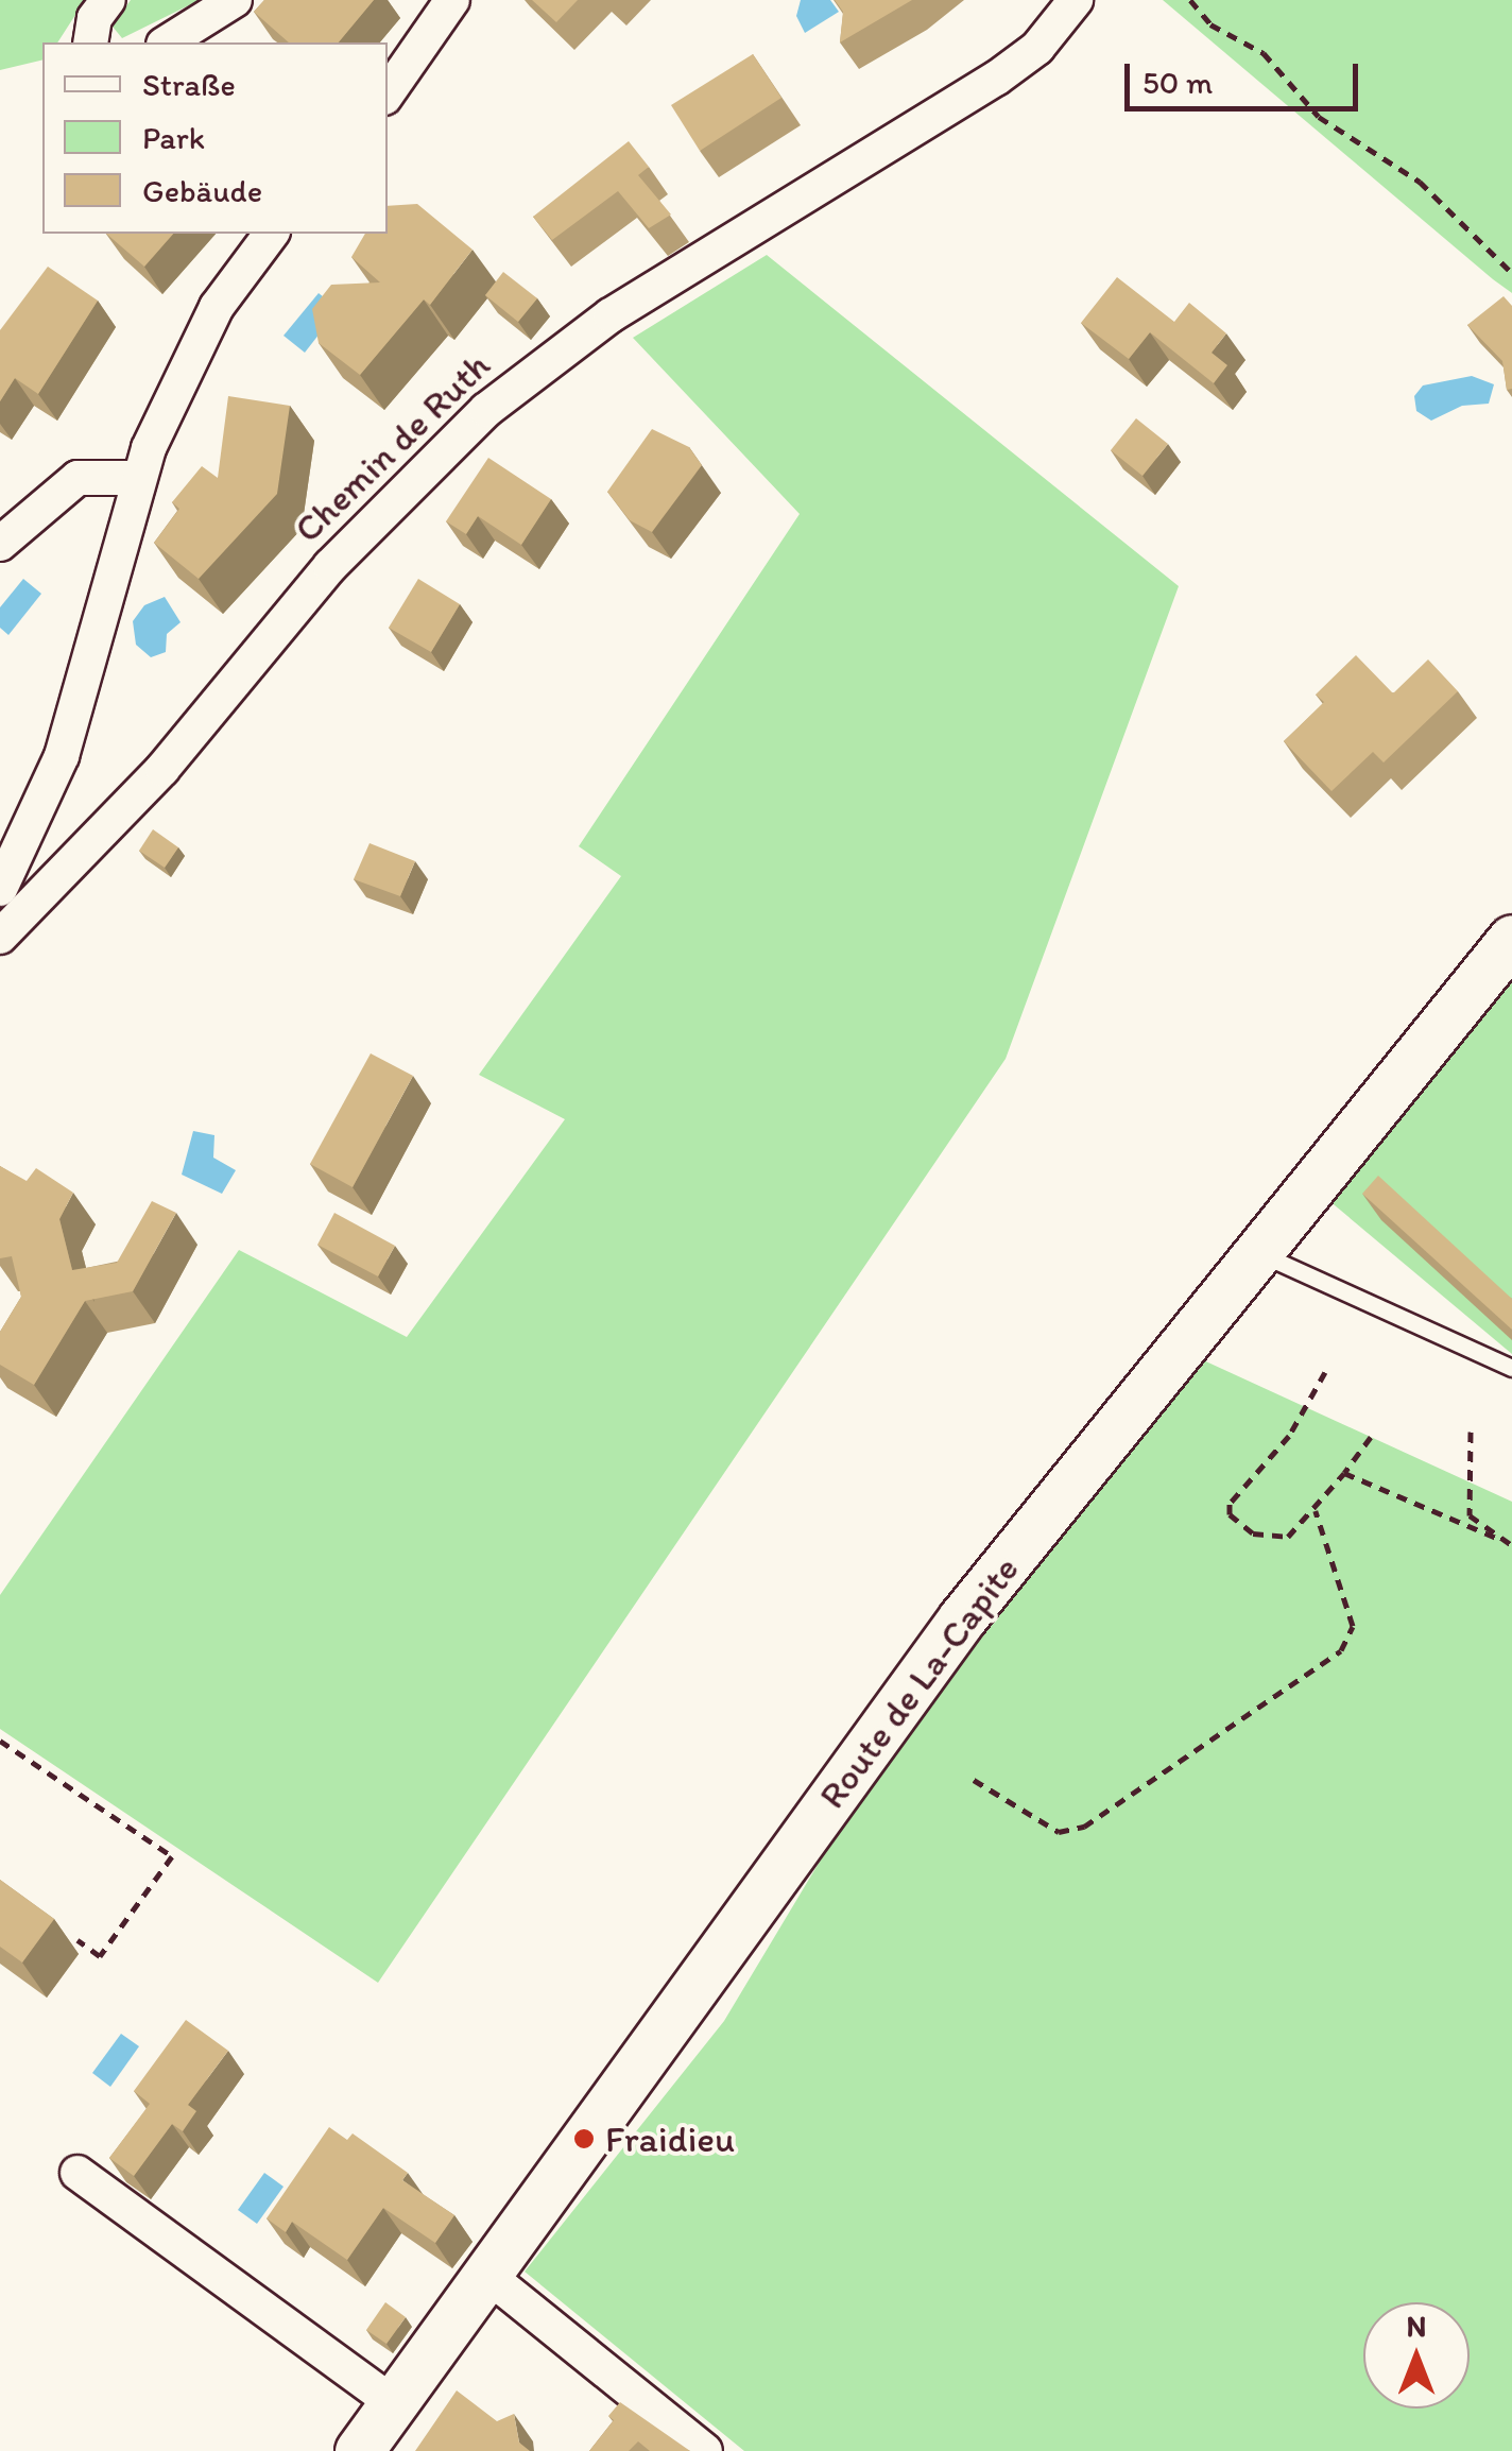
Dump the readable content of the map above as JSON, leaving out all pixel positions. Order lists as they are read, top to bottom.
{
  "streets": {
    "street": ["Chemin de Ruth", "Route de La-Capite"]
  },
  "places": ["Fraidieu"],
  "legend": ["Straße", "Park", "Gebäude"],
  "scale_bar": "50 m",
  "north": "top"
}
